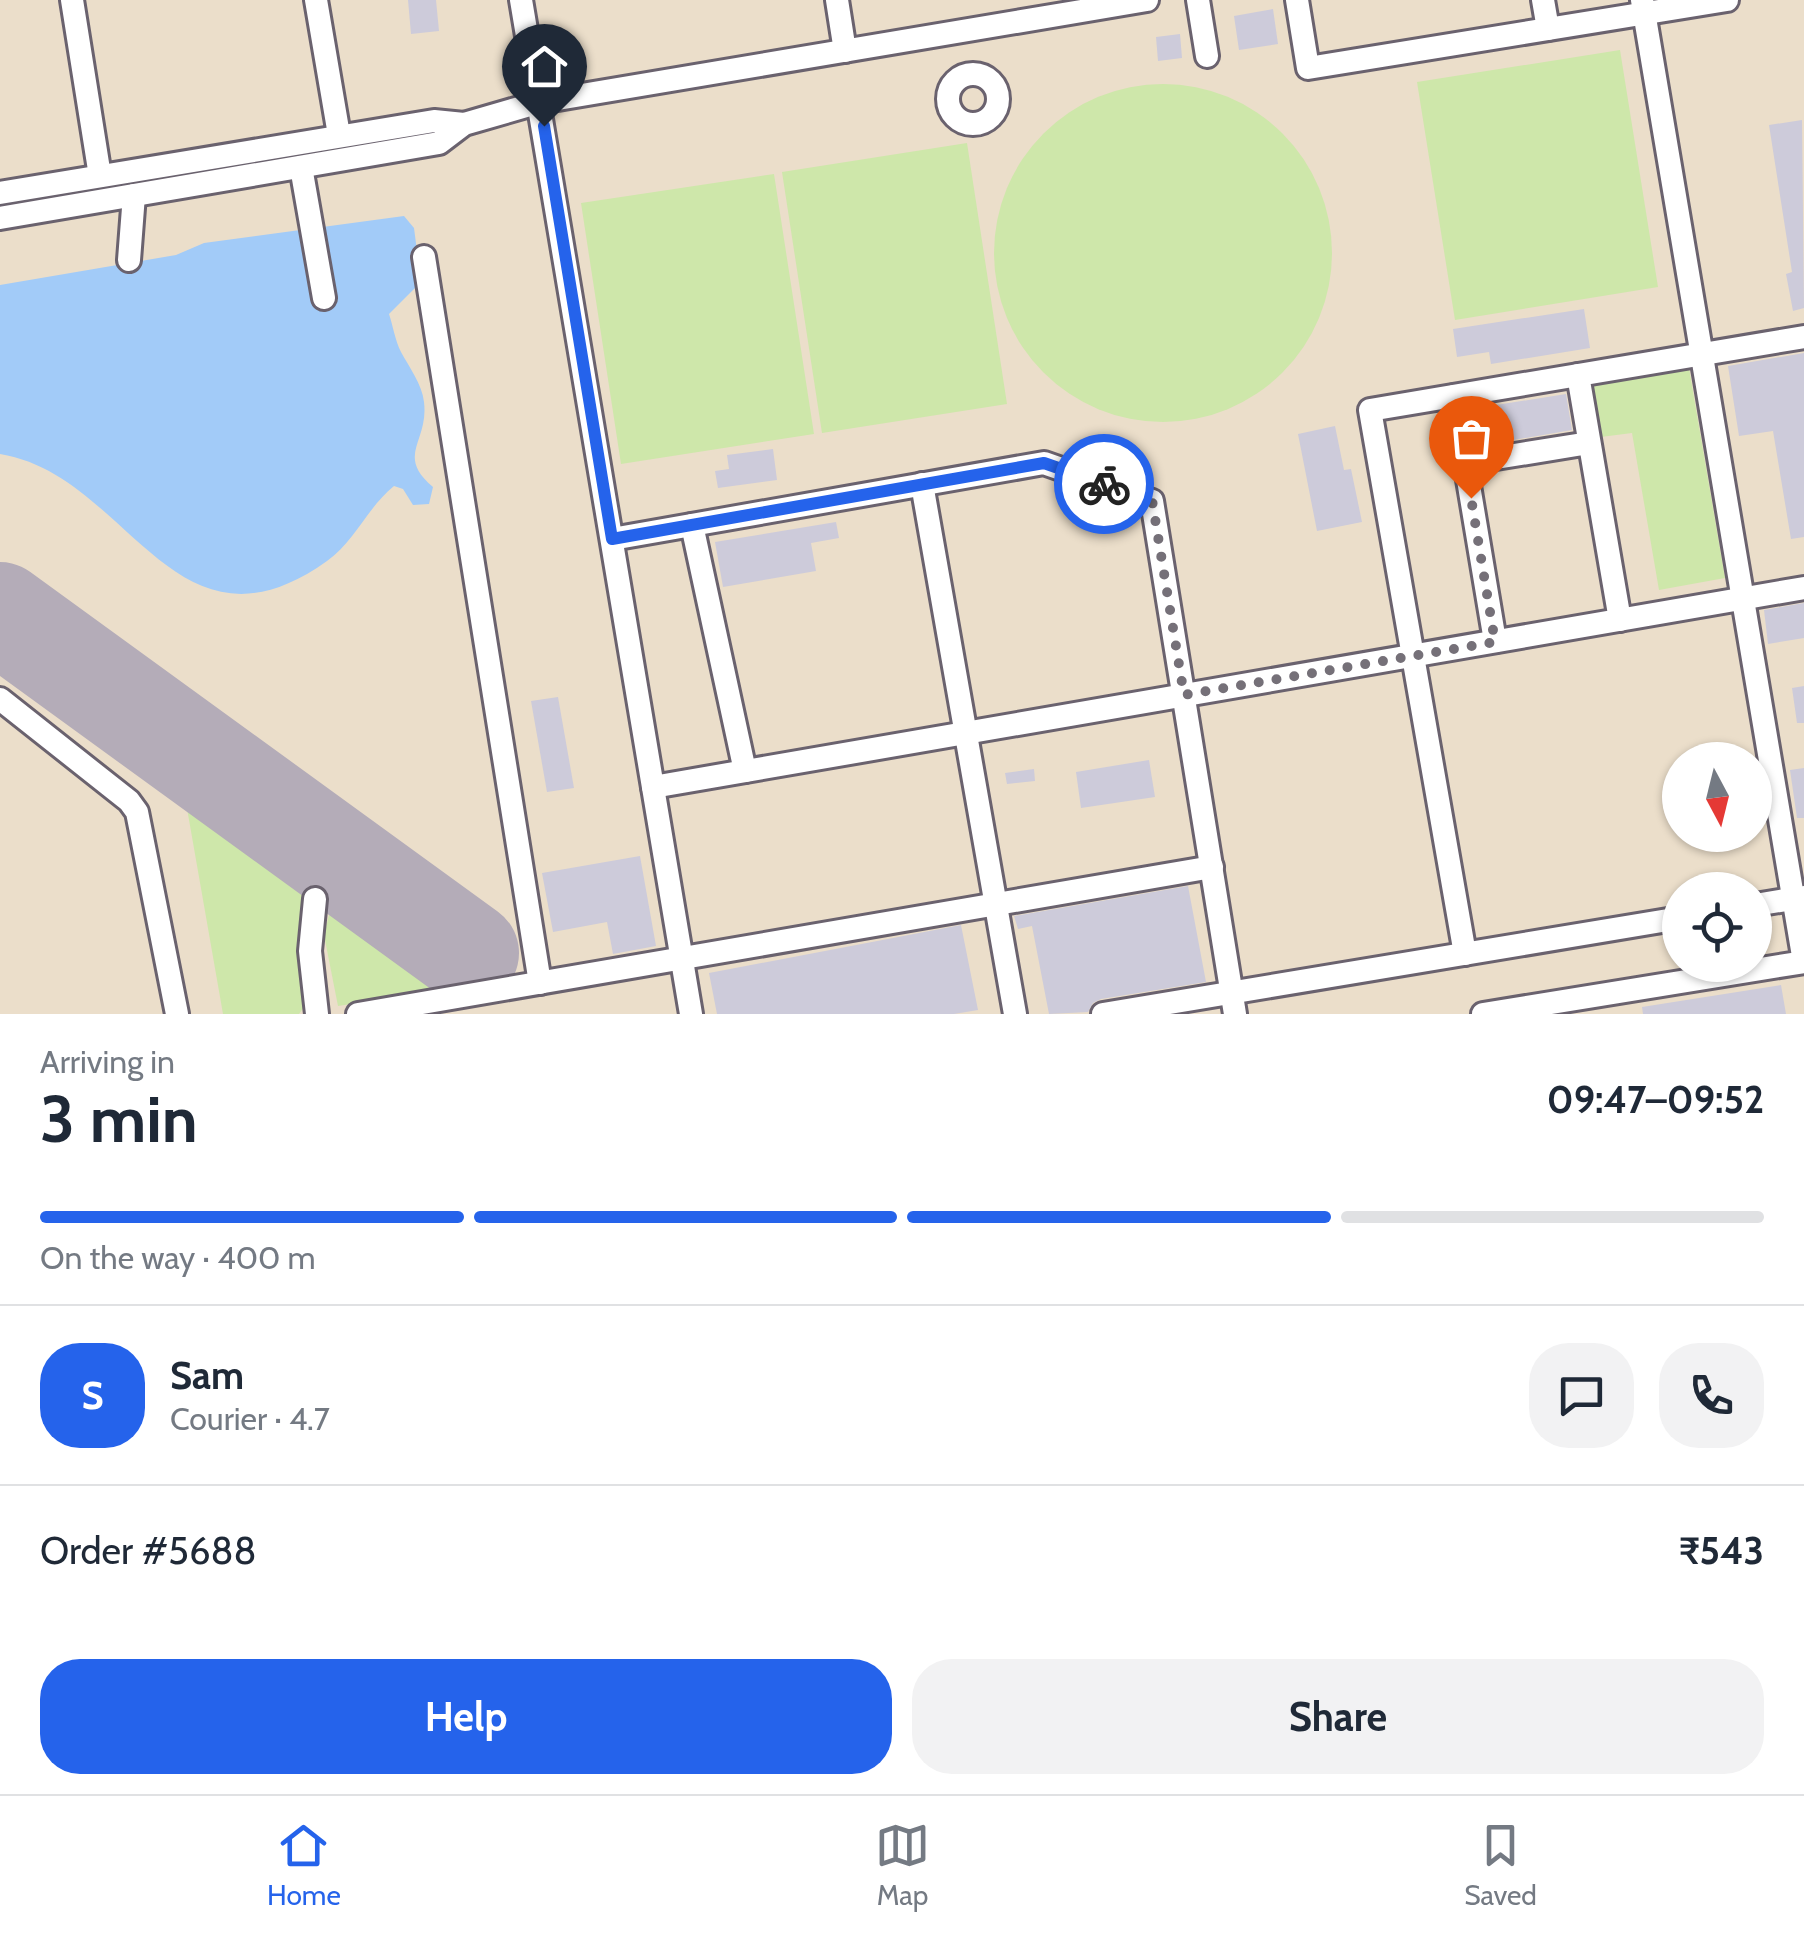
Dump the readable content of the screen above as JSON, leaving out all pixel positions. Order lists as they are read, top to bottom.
{
  "north": "bottom",
  "page": {
    "heading": ["3 min", "Arriving in", "09:47–09:52"],
    "panel": [
      "Sam",
      "Courier · 4.7",
      "Order #5688",
      "₹543"
    ],
    "bar": "On the way · 400 m",
    "round": "S",
    "buttons": ["Help", "Share"],
    "tabs": ["Home", "Map", "Saved"]
  }
}
